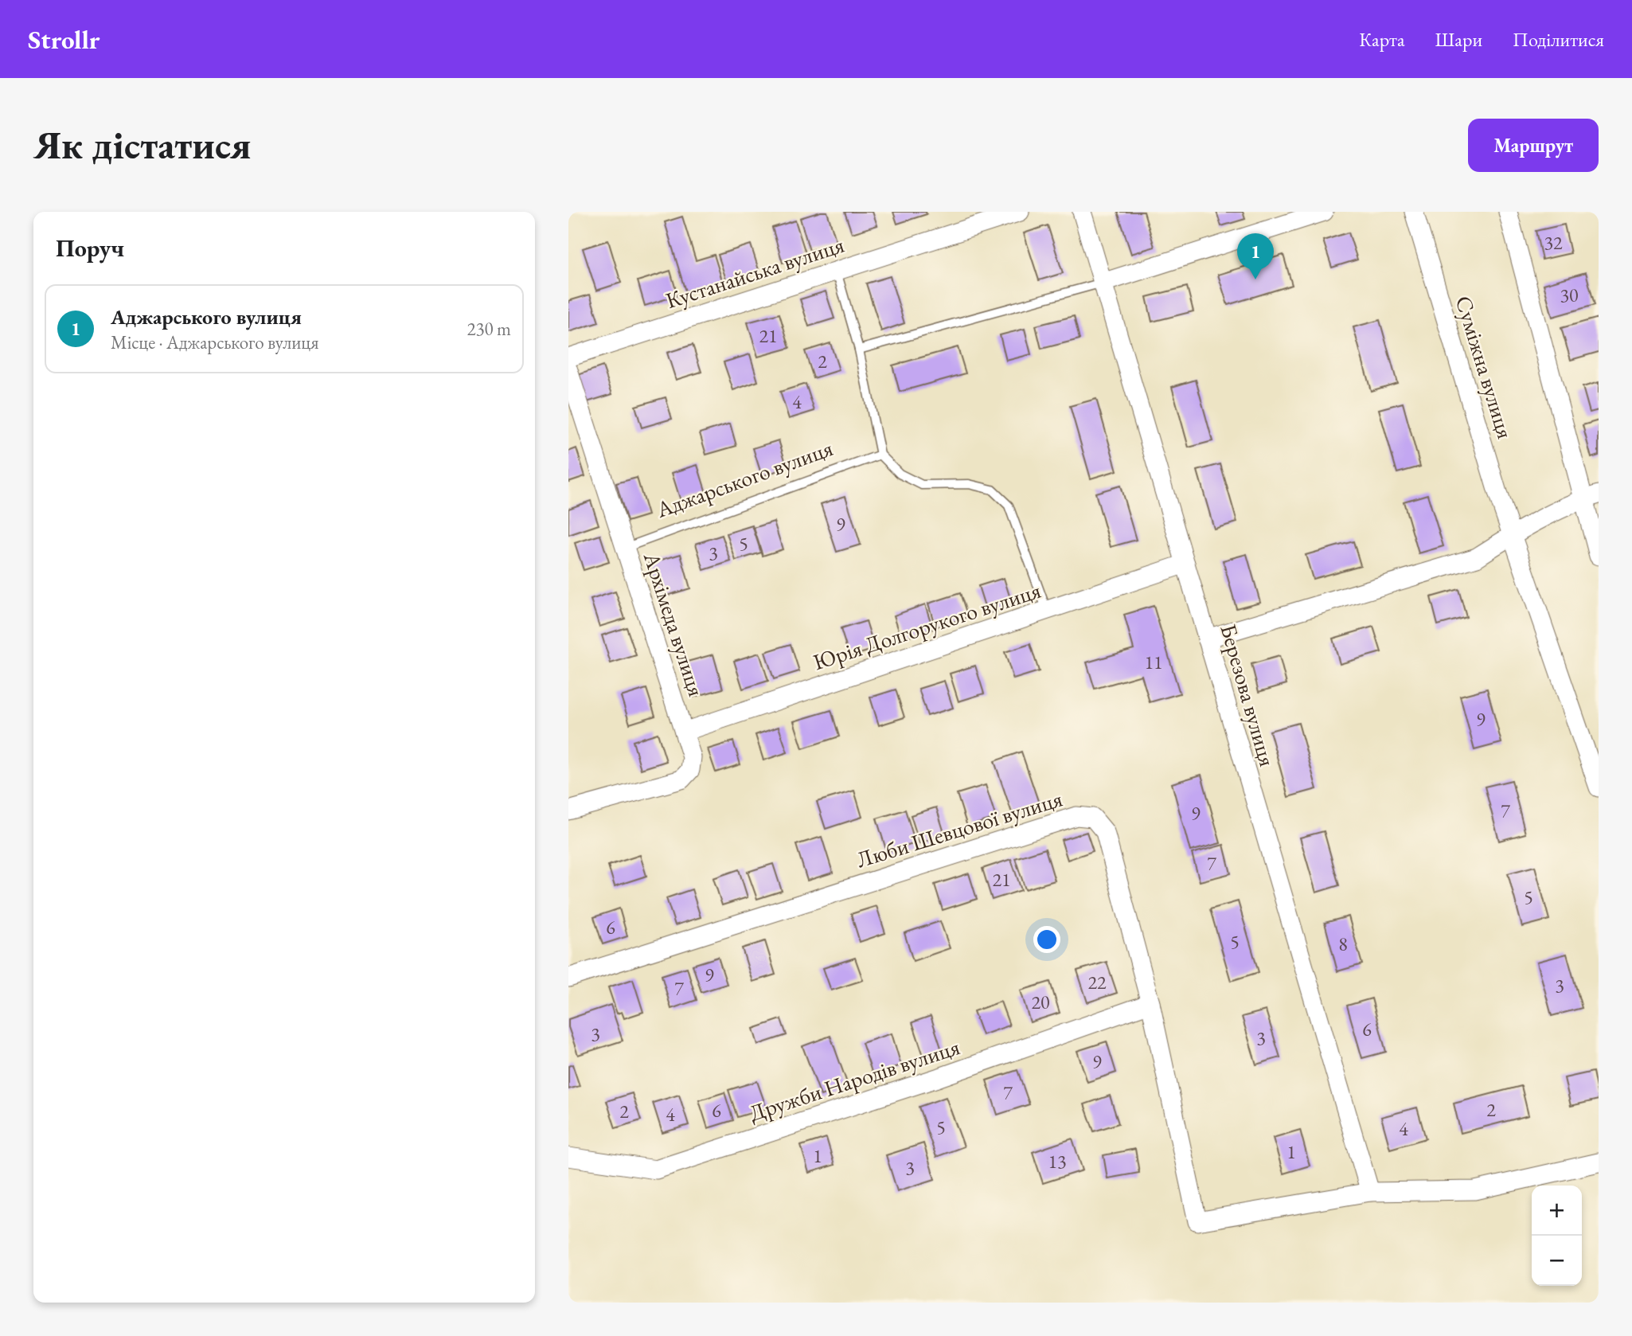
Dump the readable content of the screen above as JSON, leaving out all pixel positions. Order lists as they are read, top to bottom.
{
  "streets": {
    "street": [
      "Кустанайська вулиця",
      "Суміжна вулиця",
      "Архімеда вулиця",
      "Юрія Долгорукого вулиця",
      "Березова вулиця",
      "Люби Шевцової вулиця",
      "Дружби Народів вулиця"
    ],
    "lane": ["Аджарського вулиця"]
  },
  "crossings": [
    ["Аджарського вулиця", "Архімеда вулиця"],
    ["Архімеда вулиця", "Юрія Долгорукого вулиця"],
    ["Юрія Долгорукого вулиця", "Березова вулиця"],
    ["Березова вулиця", "Люби Шевцової вулиця"],
    ["Люби Шевцової вулиця", "Дружби Народів вулиця"]
  ],
  "house_numbers": [
    "32",
    "30",
    "21",
    "2",
    "4",
    "9",
    "5",
    "3",
    "11",
    "9",
    "7",
    "9",
    "7",
    "21",
    "5",
    "6",
    "5",
    "8",
    "9",
    "22",
    "3",
    "7",
    "20",
    "6",
    "3",
    "3",
    "9",
    "7",
    "2",
    "6",
    "2",
    "4",
    "5",
    "4",
    "1",
    "1",
    "13",
    "3"
  ],
  "page": {
    "header": "Strollr",
    "nav": ["Карта", "Шари", "Поділитися"],
    "buttons": "Маршрут",
    "title": "Як дістатися",
    "heading": "Поруч",
    "pins": "1",
    "list": [
      {
        "mark": "1",
        "name": "Аджарського вулиця",
        "note": "Місце · Аджарського вулиця",
        "value": "230 m"
      }
    ],
    "map_buttons": ["+", "−"]
  }
}
